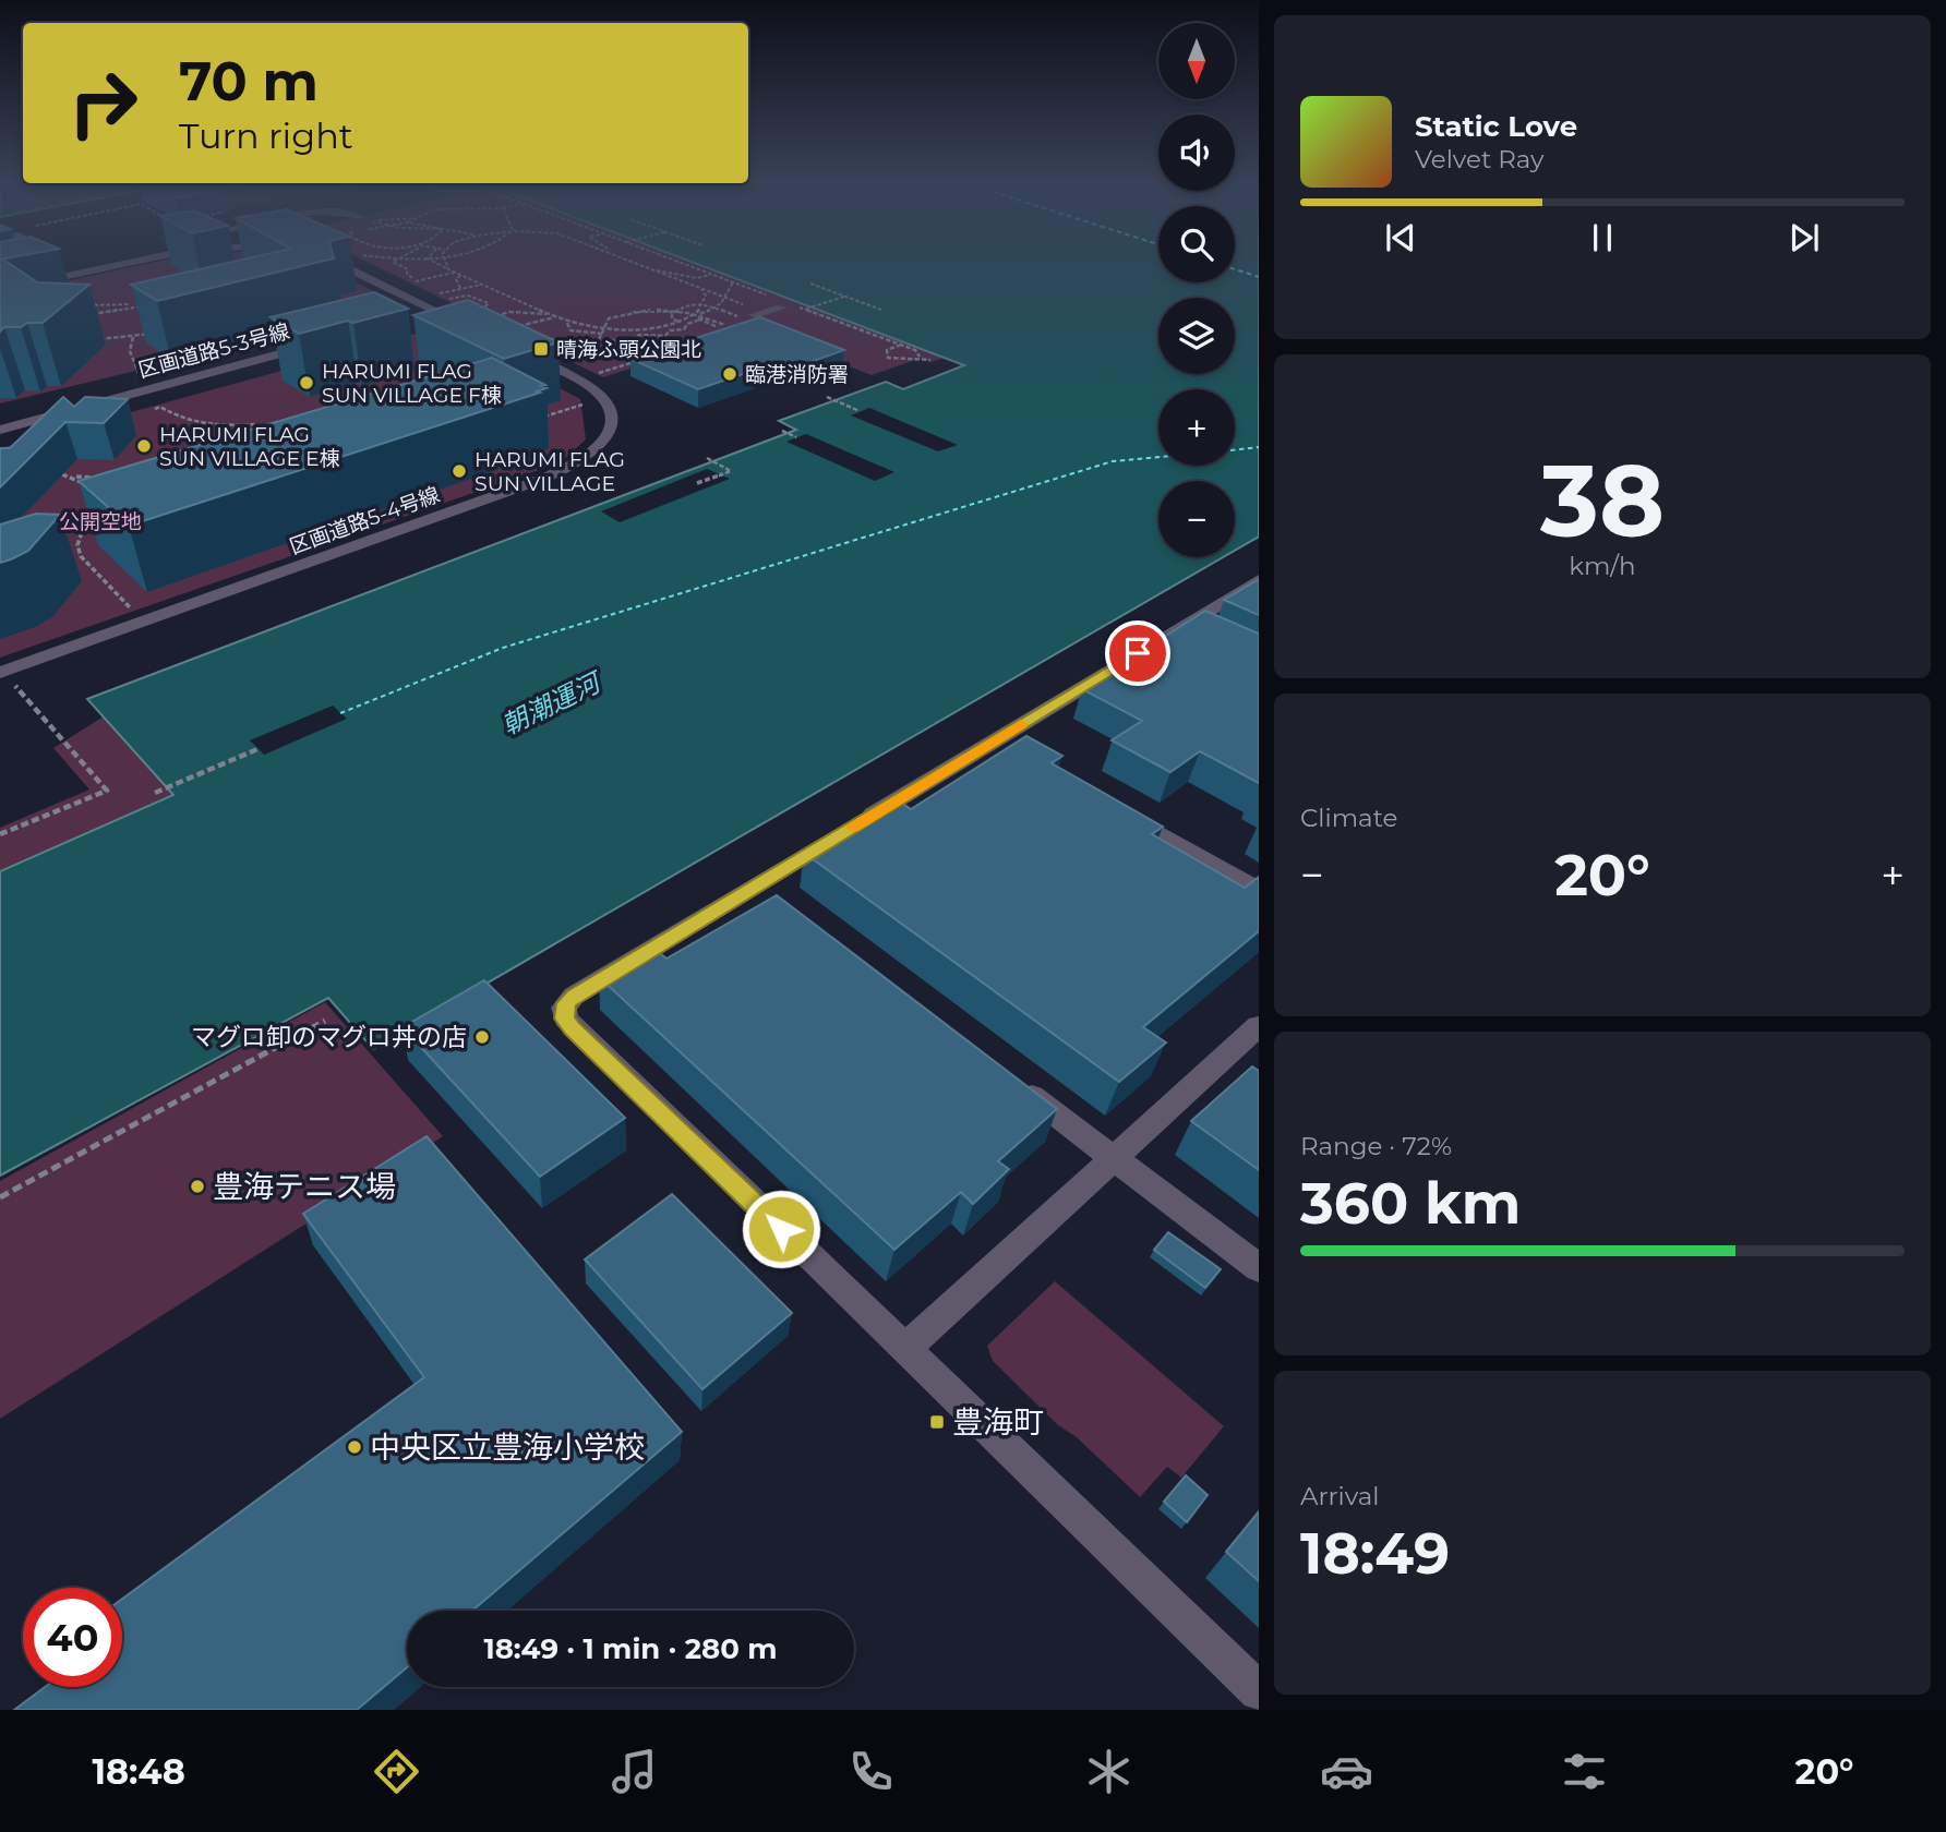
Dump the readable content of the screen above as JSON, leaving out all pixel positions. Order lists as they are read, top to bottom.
{
  "streets": {
    "street": ["区画道路5-3号線", "区画道路5-4号線"]
  },
  "water": ["朝潮運河"],
  "parks": ["公開空地"],
  "places": {
    "transit": ["晴海ふ頭公園北", "豊海町"],
    "other": [
      "臨港消防署",
      "HARUMI FLAG SUN VILLAGE F棟",
      "HARUMI FLAG SUN VILLAGE E棟",
      "HARUMI FLAG SUN VILLAGE",
      "マグロ卸のマグロ丼の店",
      "豊海テニス場",
      "中央区立豊海小学校"
    ]
  },
  "north": "bottom",
  "page": {
    "map_buttons": ["+", "−"],
    "turn": ["70 m", "Turn right"],
    "song": ["Static Love", "Velvet Ray"],
    "tile": [
      ["38", "km/h"],
      "Climate",
      ["Range · 72%", "360 km"],
      ["Arrival", "18:49"]
    ],
    "heat": ["−", "20°", "+"],
    "limit": "40",
    "trip": "18:49 · 1 min · 280 m",
    "tabs": ["18:48", "20°"]
  }
}
